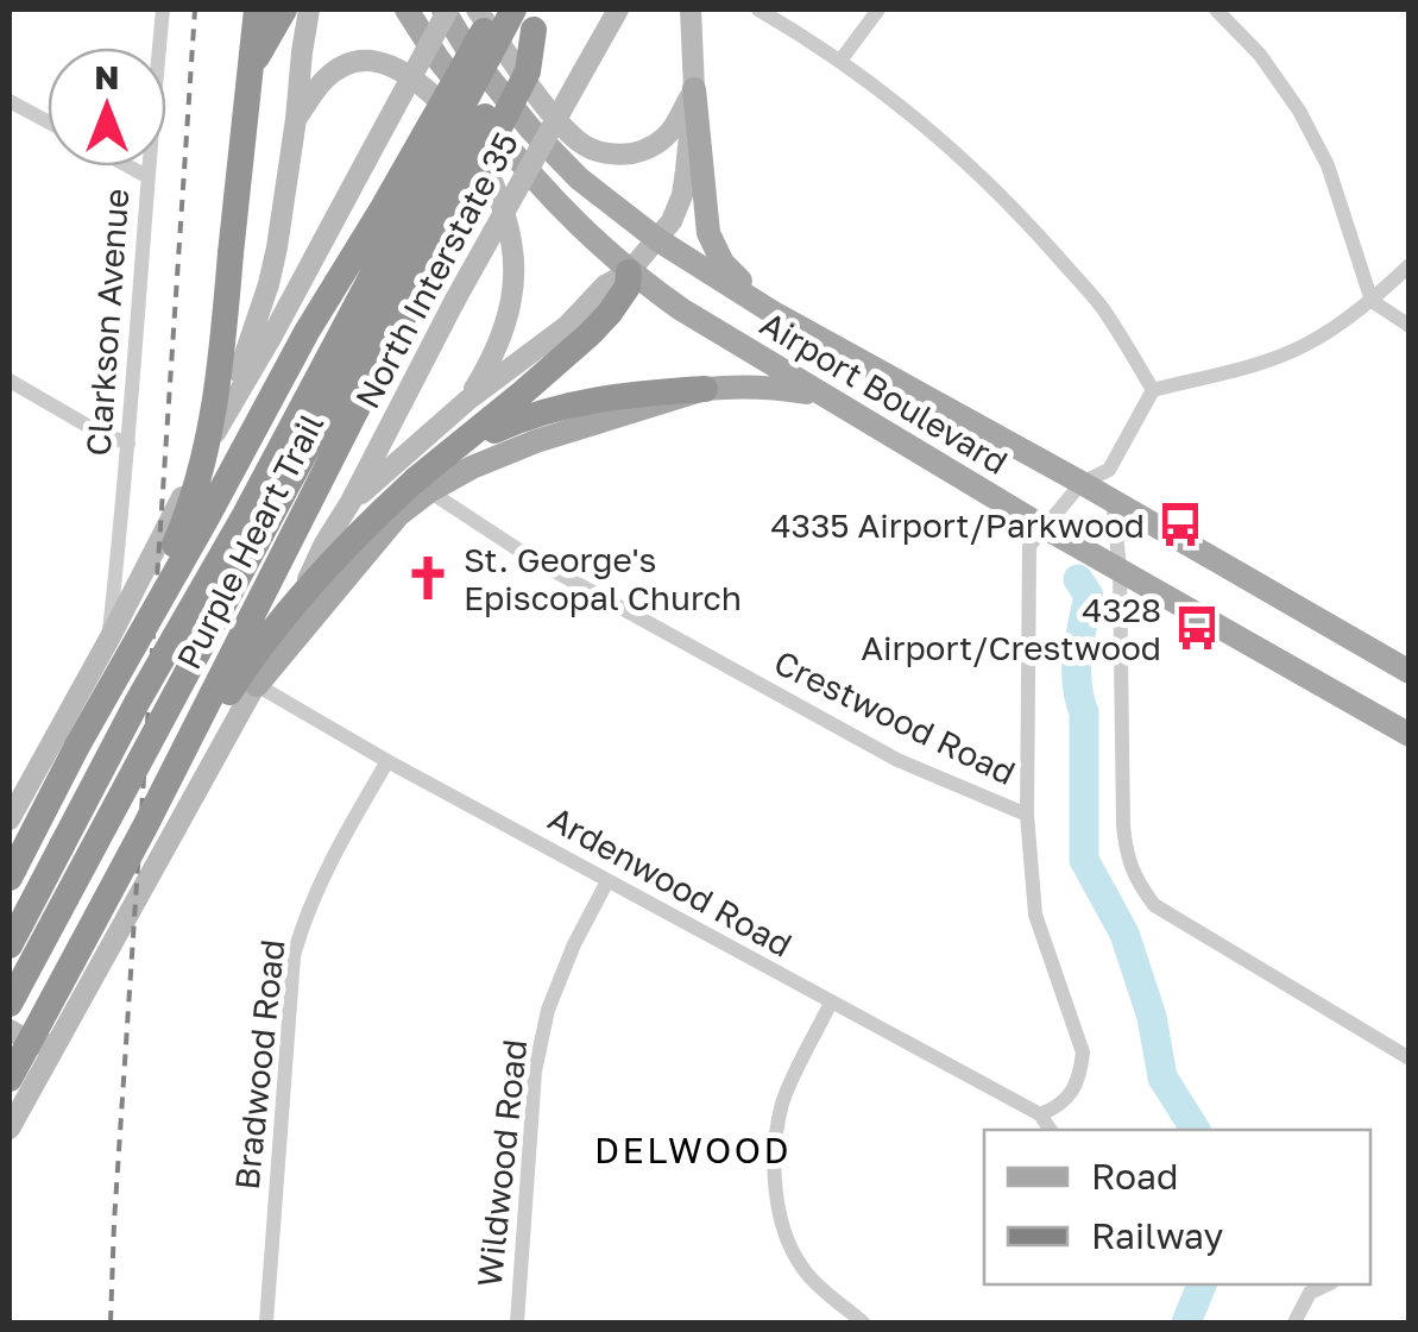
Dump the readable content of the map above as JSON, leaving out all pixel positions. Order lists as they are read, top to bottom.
{
  "streets": {
    "highway": ["Purple Heart Trail"],
    "main road": ["North Interstate 35", "Airport Boulevard"],
    "street": [
      "Clarkson Avenue",
      "Crestwood Road",
      "Ardenwood Road",
      "Bradwood Road",
      "Wildwood Road"
    ]
  },
  "crossings": [
    ["North Interstate 35", "Ardenwood Road"],
    ["Ardenwood Road", "Bradwood Road"],
    ["Ardenwood Road", "Wildwood Road"]
  ],
  "districts": ["DELWOOD"],
  "places": {
    "bus stop": ["4335 Airport/Parkwood", "4328 Airport/Crestwood"],
    "church": ["St. George's Episcopal Church"]
  },
  "legend": ["Road", "Railway"],
  "north": "top"
}
